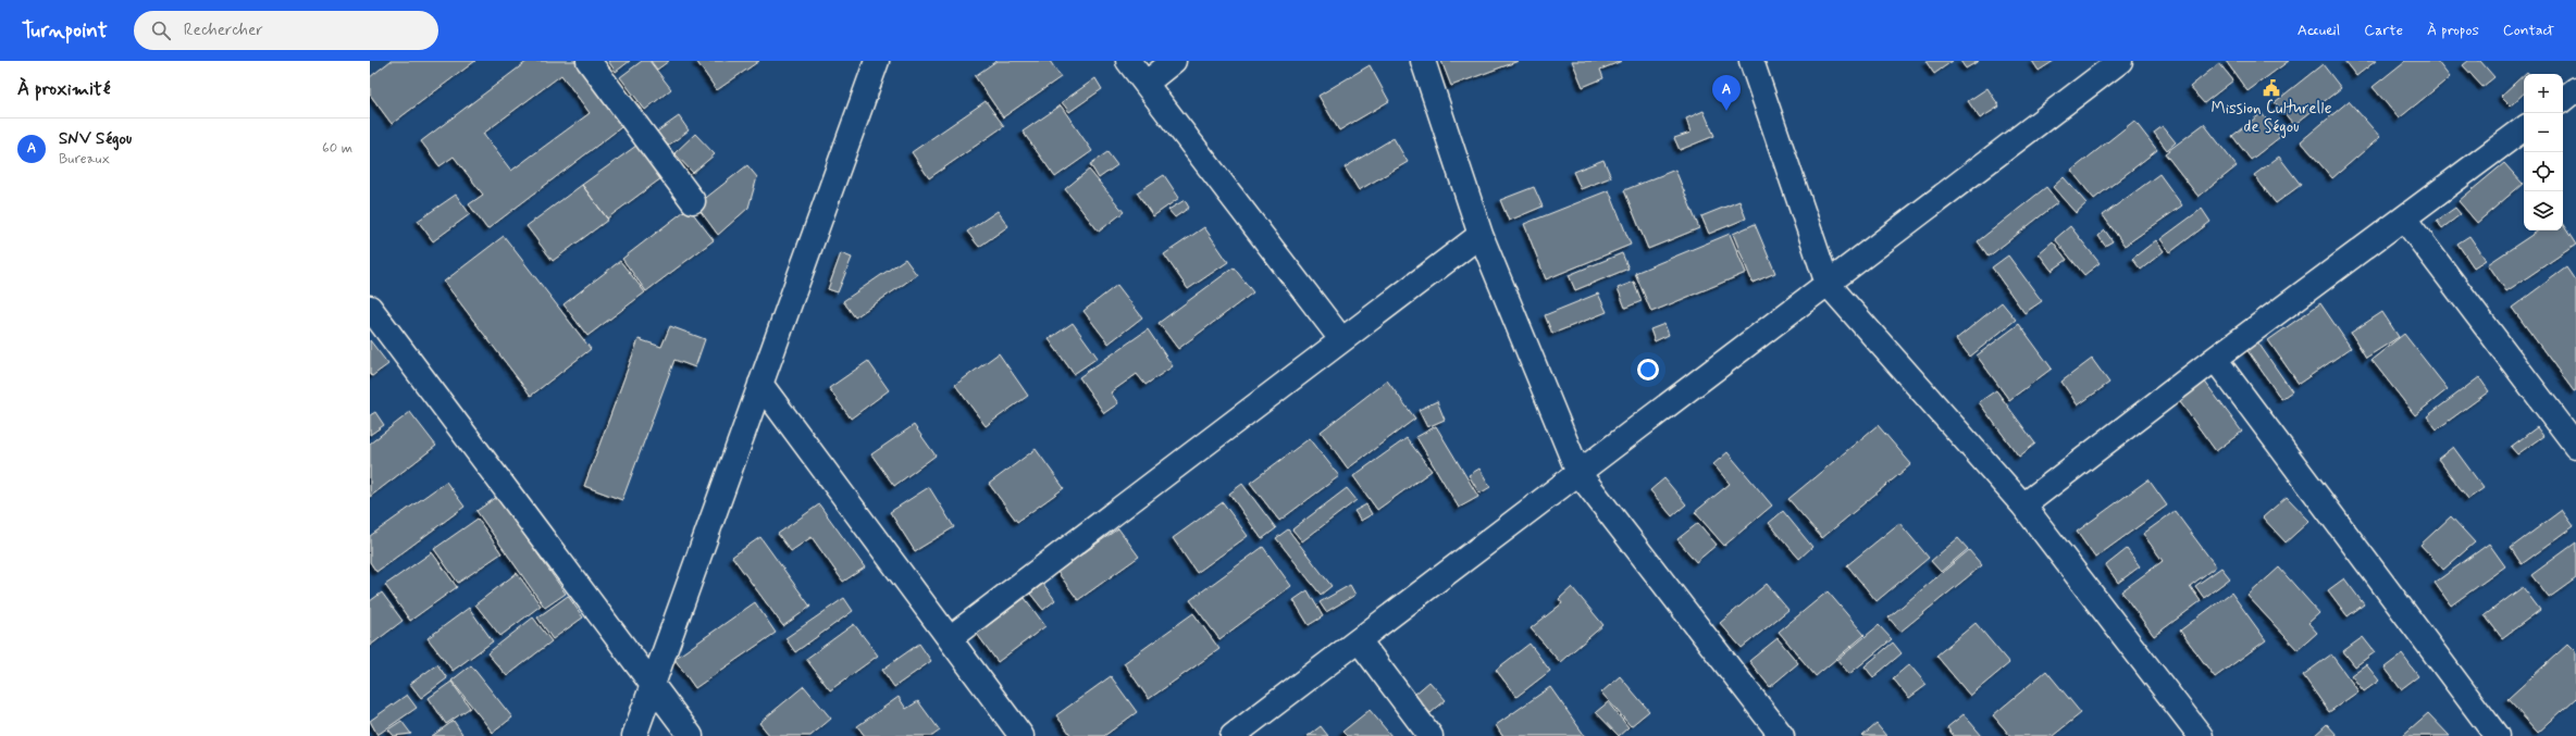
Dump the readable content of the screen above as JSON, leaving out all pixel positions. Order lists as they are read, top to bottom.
{
  "places": {
    "public building": ["Mission Culturelle de Ségou"]
  },
  "page": {
    "header": "Turnpoint",
    "search": "Rechercher",
    "nav": [
      "Accueil",
      "Carte",
      "À propos",
      "Contact"
    ],
    "heading": "À proximité",
    "map_buttons": ["+", "−"],
    "pins": "A",
    "list": [
      {
        "mark": "A",
        "name": "SNV Ségou",
        "note": "Bureaux",
        "value": "60 m"
      }
    ]
  }
}
